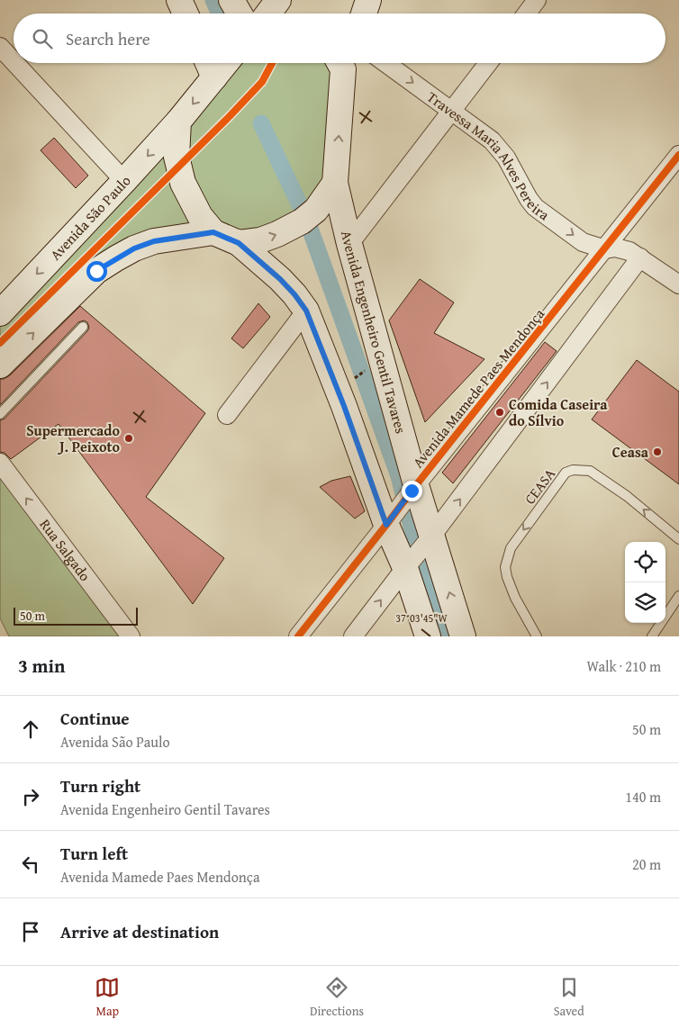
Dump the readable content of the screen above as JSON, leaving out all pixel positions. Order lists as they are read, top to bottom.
{
  "streets": {
    "main road": ["Avenida São Paulo", "Avenida Engenheiro Gentil Tavares"],
    "street": ["Travessa Maria Alves Pereira", "Avenida Mamede Paes Mendonça", "Rua Salgado"],
    "lane": ["CEASA"]
  },
  "crossings": [
    ["Travessa Maria Alves Pereira", "Avenida Mamede Paes Mendonça"],
    ["Avenida Engenheiro Gentil Tavares", "Avenida Mamede Paes Mendonça"]
  ],
  "one_way": ["Travessa Maria Alves Pereira", "Rua Salgado"],
  "places": ["Comida Caseira do Sílvio", "Supermercado J. Peixoto", "Ceasa"],
  "scale_bar": "50 m",
  "page": {
    "search": "Search here",
    "scale": "50 m",
    "heading": ["3 min", "Walk · 210 m"],
    "list": [
      ["Continue", "Avenida São Paulo", "50 m"],
      ["Turn right", "Avenida Engenheiro Gentil Tavares", "140 m"],
      ["Turn left", "Avenida Mamede Paes Mendonça", "20 m"],
      "Arrive at destination"
    ],
    "nav": ["Map", "Directions", "Saved"]
  },
  "coordinates": ["37°03'45\"W"]
}
